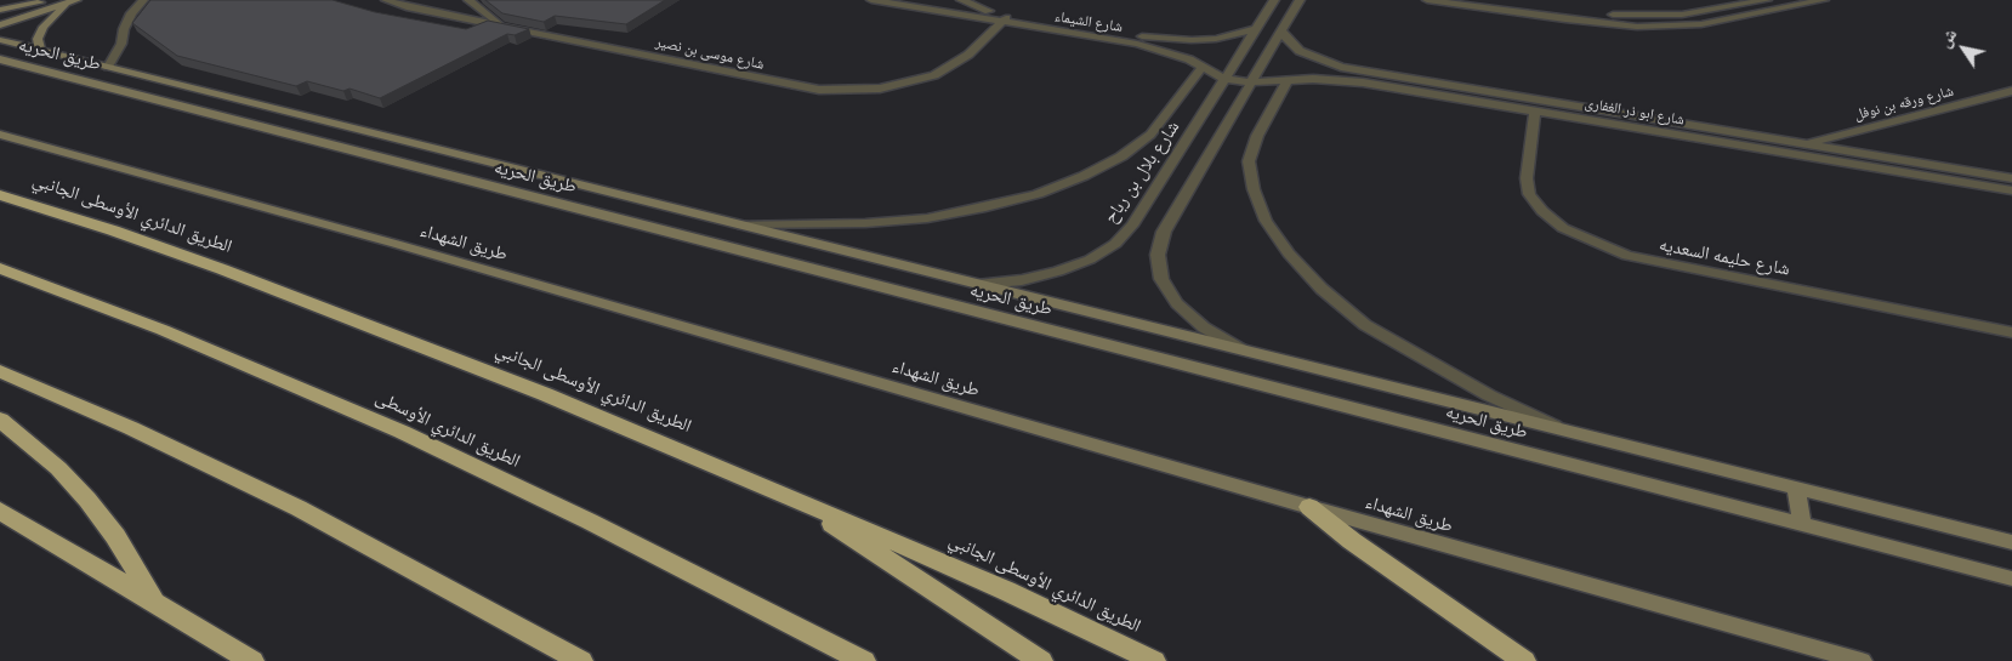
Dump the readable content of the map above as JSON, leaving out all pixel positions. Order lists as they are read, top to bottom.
{
  "streets": {
    "highway": ["الطريق الدائري الأوسطى الجانبي", "الطريق الدائري الأوسطى"],
    "street": [
      "شارع الشيماء",
      "شارع موسى بن نصير",
      "طريق الحريه",
      "شارع ورقه بن نوفل",
      "شارع ابو ذر الغفارى",
      "شارع بلال بن رباح",
      "طريق الشهداء",
      "شارع حليمه السعديه"
    ]
  },
  "crossings": [
    ["شارع الشيماء", "شارع موسى بن نصير"],
    ["شارع الشيماء", "شارع ابو ذر الغفارى"],
    ["شارع الشيماء", "شارع بلال بن رباح"],
    ["طريق الحريه", "شارع بلال بن رباح"],
    ["شارع ورقه بن نوفل", "شارع ابو ذر الغفارى"],
    ["شارع ابو ذر الغفارى", "شارع بلال بن رباح"],
    ["شارع ابو ذر الغفارى", "شارع حليمه السعديه"]
  ],
  "north": "top left"
}
